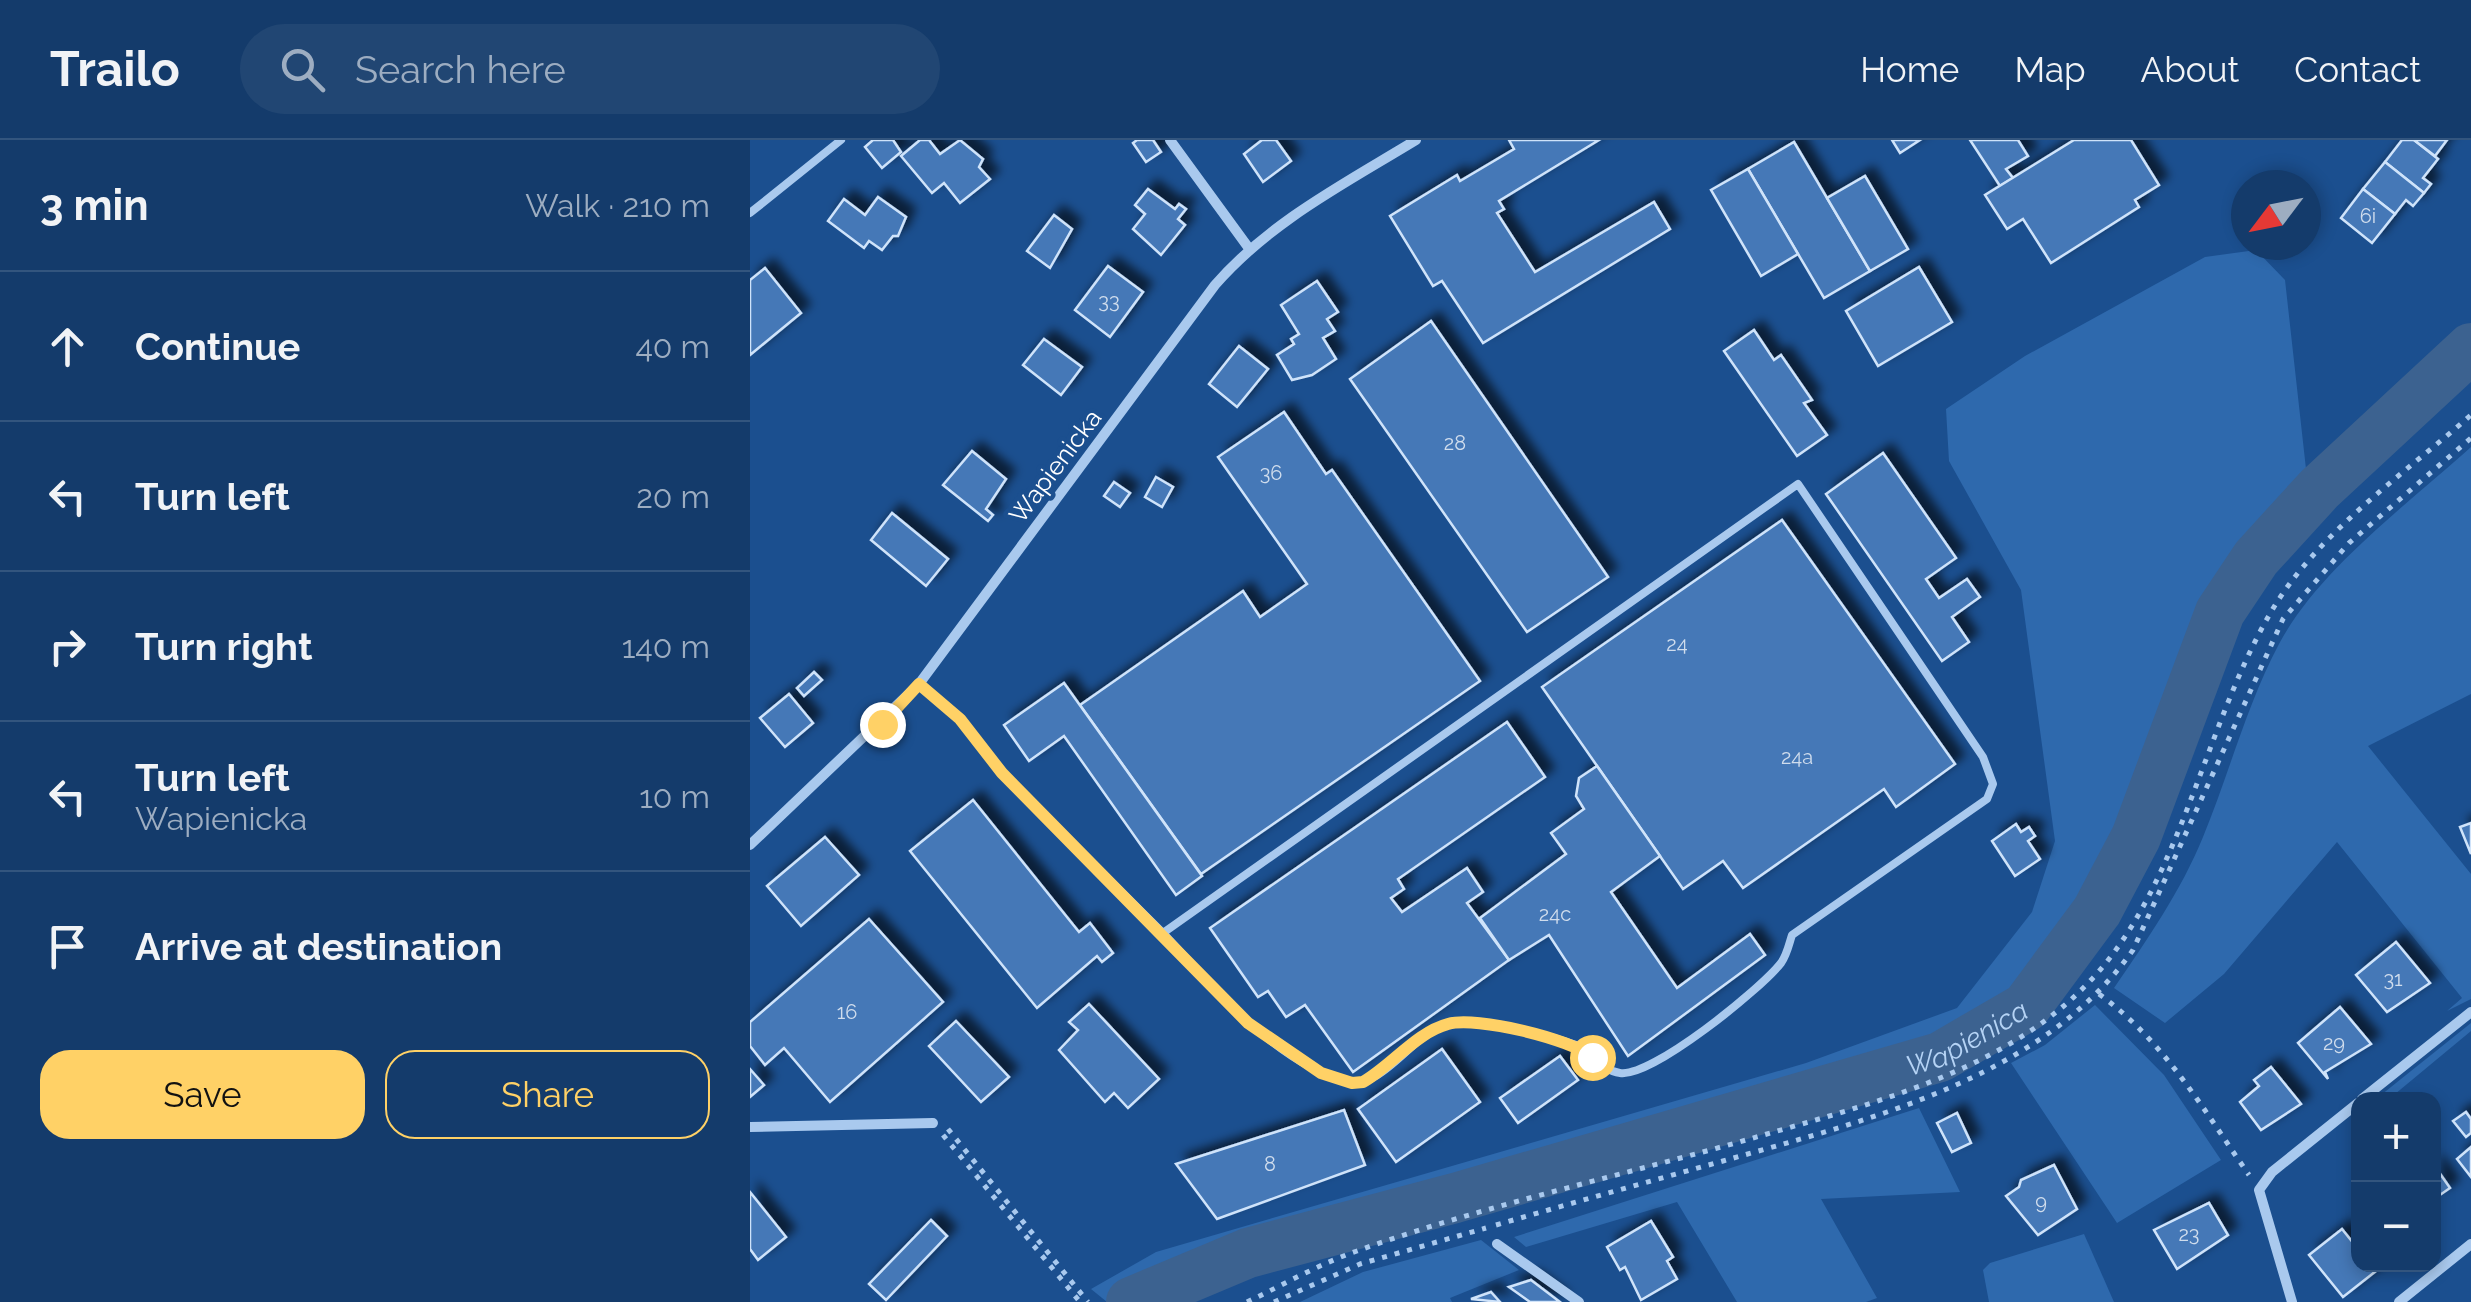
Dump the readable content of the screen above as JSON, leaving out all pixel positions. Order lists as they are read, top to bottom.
{
  "streets": {
    "street": ["Wapienicka"]
  },
  "water": ["Wapienica"],
  "house_numbers": [
    "6i",
    "33",
    "28",
    "36",
    "24",
    "24a",
    "24c",
    "31",
    "16",
    "29",
    "8",
    "9",
    "23"
  ],
  "north": "bottom left",
  "page": {
    "header": "Trailo",
    "search": "Search here",
    "nav": [
      "Home",
      "Map",
      "About",
      "Contact"
    ],
    "heading": ["3 min", "Walk · 210 m"],
    "list": [
      ["Continue", "40 m"],
      ["Turn left", "20 m"],
      ["Turn right", "140 m"],
      ["Turn left", "Wapienicka", "10 m"],
      "Arrive at destination"
    ],
    "buttons": ["Save", "Share"],
    "map_buttons": ["+", "−"]
  }
}
